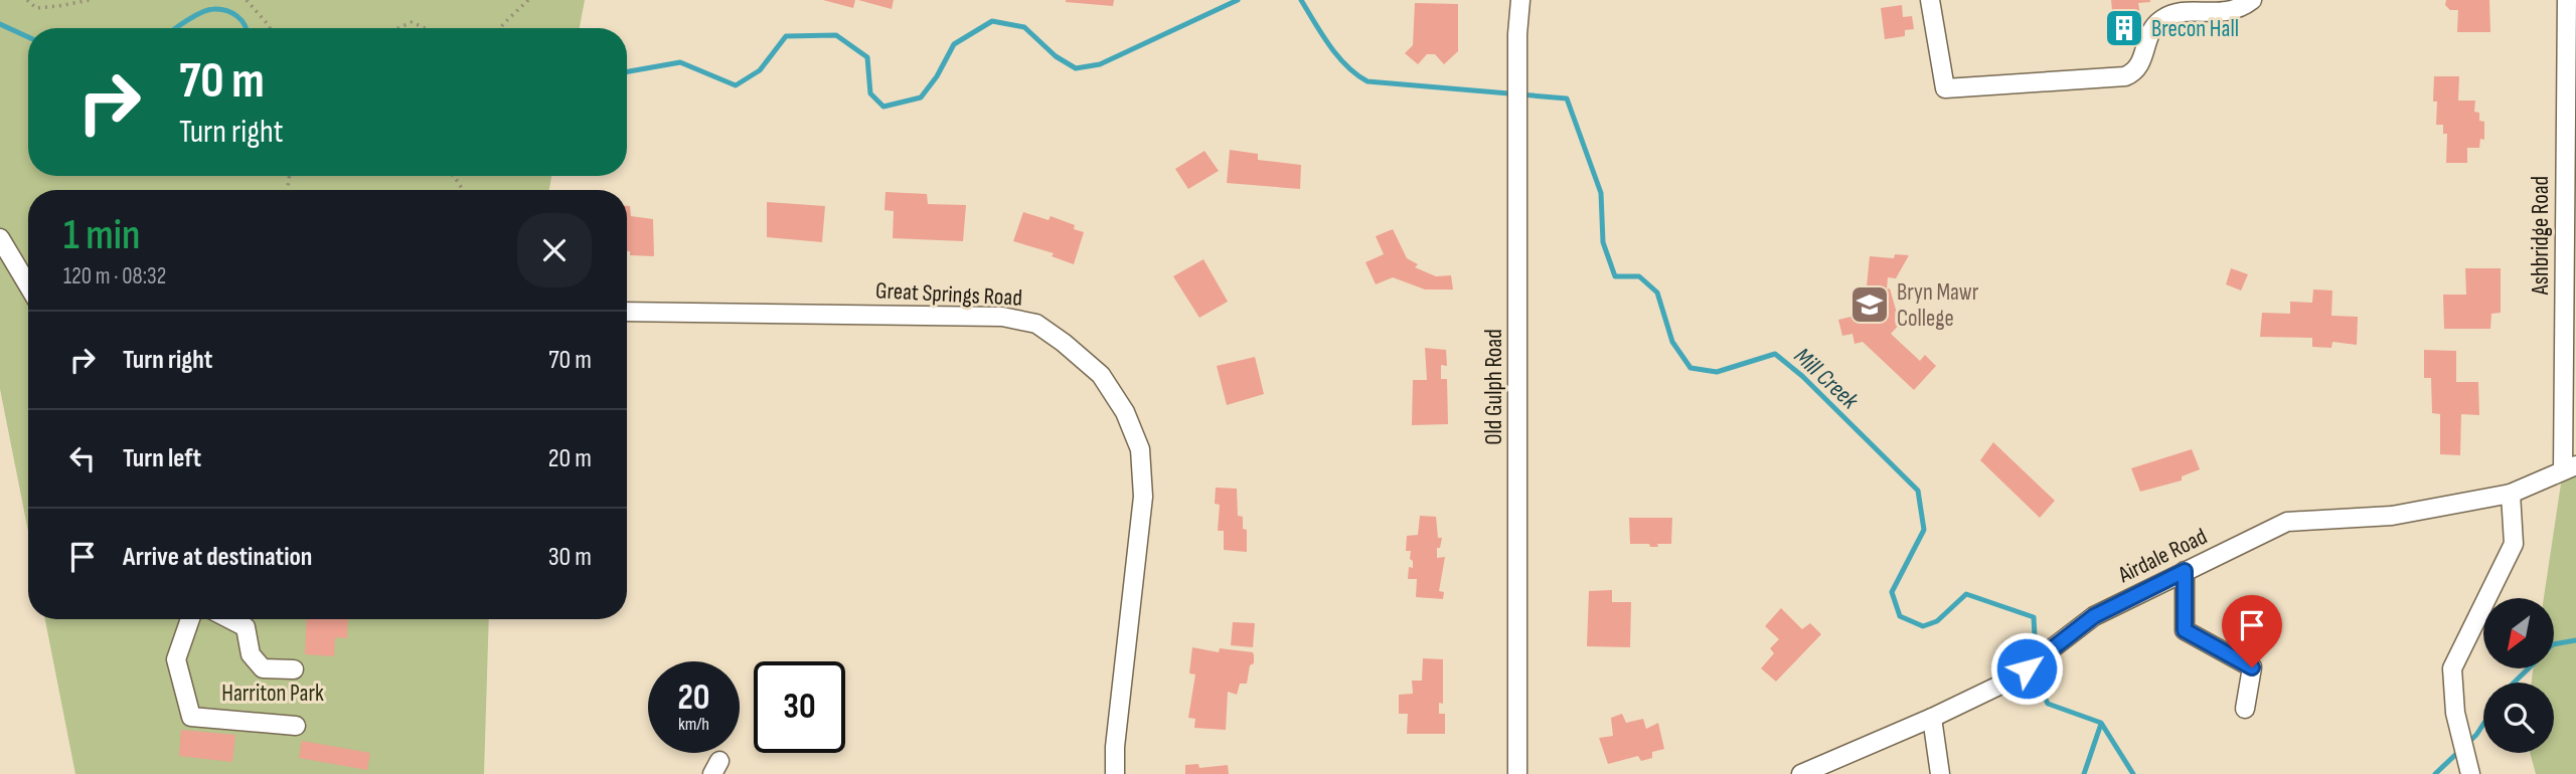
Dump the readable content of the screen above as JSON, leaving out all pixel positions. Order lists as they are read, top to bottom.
{
  "streets": {
    "street": [
      "Ashbridge Road",
      "Great Springs Road",
      "Old Gulph Road",
      "Airdale Road"
    ]
  },
  "crossings": [
    ["Ashbridge Road", "Airdale Road"]
  ],
  "water": ["Mill Creek"],
  "parks": ["Harriton Park"],
  "places": {
    "building": ["Brecon Hall"],
    "school or university": ["Bryn Mawr College"]
  },
  "north": "bottom left",
  "page": {
    "turn": ["70 m", "Turn right"],
    "heading": ["1 min", "120 m · 08:32"],
    "list": [
      {
        "name": "Turn right",
        "value": "70 m"
      },
      {
        "name": "Turn left",
        "value": "20 m"
      },
      {
        "name": "Arrive at destination",
        "value": "30 m"
      }
    ],
    "speed": "20 km/h",
    "limit": "30"
  }
}
